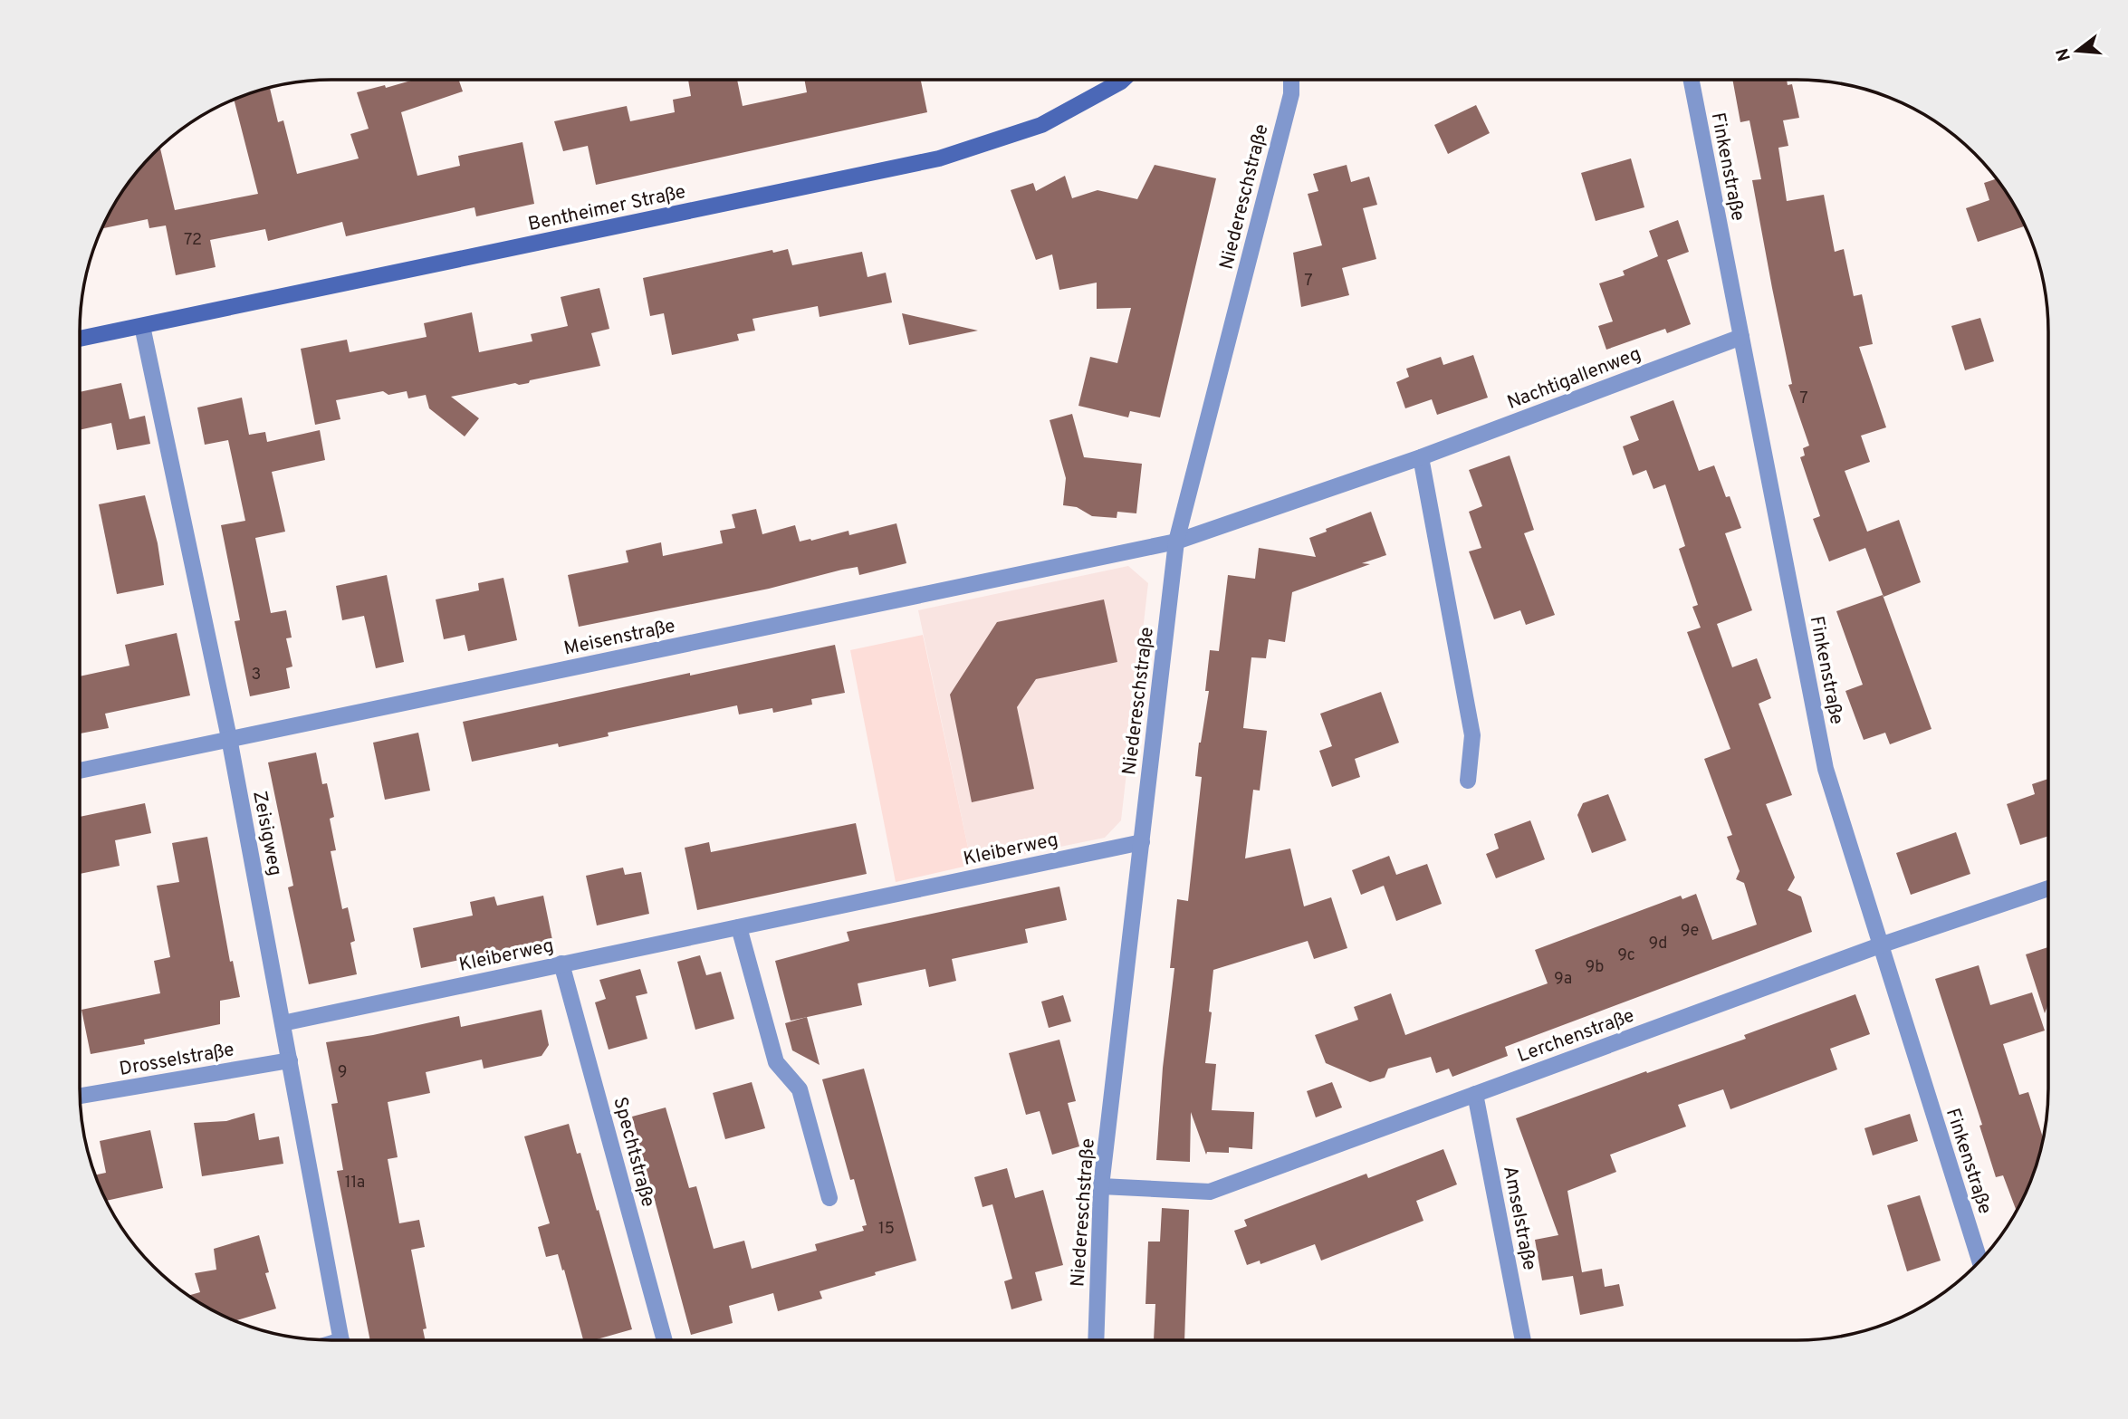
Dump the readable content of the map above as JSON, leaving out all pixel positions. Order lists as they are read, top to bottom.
{
  "streets": {
    "main road": ["Bentheimer Straße"],
    "street": [
      "Finkenstraße",
      "Niedereschstraße",
      "Nachtigallenweg",
      "Meisenstraße",
      "Zeisigweg",
      "Kleiberweg",
      "Lerchenstraße",
      "Drosselstraße",
      "Spechtstraße",
      "Amselstraße"
    ]
  },
  "crossings": [
    ["Finkenstraße", "Nachtigallenweg"],
    ["Finkenstraße", "Lerchenstraße"],
    ["Niedereschstraße", "Nachtigallenweg"],
    ["Niedereschstraße", "Meisenstraße"],
    ["Niedereschstraße", "Kleiberweg"],
    ["Niedereschstraße", "Lerchenstraße"],
    ["Bentheimer Straße", "Zeisigweg"],
    ["Nachtigallenweg", "Meisenstraße"],
    ["Meisenstraße", "Zeisigweg"],
    ["Zeisigweg", "Kleiberweg"],
    ["Zeisigweg", "Drosselstraße"],
    ["Kleiberweg", "Spechtstraße"],
    ["Lerchenstraße", "Amselstraße"]
  ],
  "house_numbers": [
    "72",
    "7",
    "7",
    "3",
    "9e",
    "9d",
    "9c",
    "9b",
    "9a",
    "9",
    "11a",
    "15"
  ],
  "north": "left"
}
